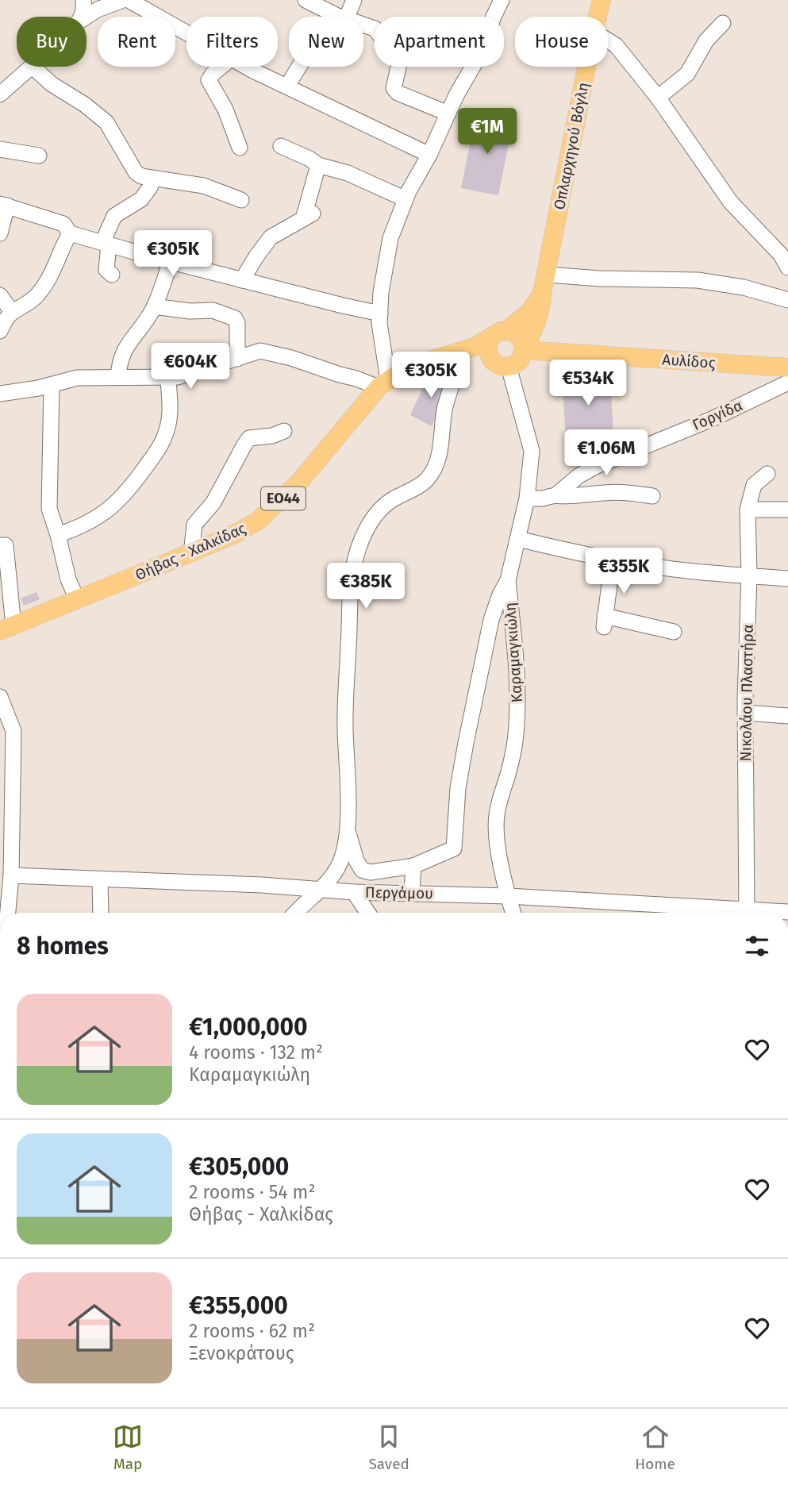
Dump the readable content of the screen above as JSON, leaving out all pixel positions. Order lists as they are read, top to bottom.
{
  "streets": {
    "main road": [
      "Οπλαρχηγού Βόγλη",
      "Αυλίδος",
      "ΕΟ44",
      "Θήβας - Χαλκίδας"
    ],
    "street": [
      "Γοργίδα",
      "Καραμαγκιώλη",
      "Νικολάου Πλαστήρα",
      "Περγάμου"
    ]
  },
  "crossings": [
    ["Οπλαρχηγού Βόγλη", "Αυλίδος"],
    ["Οπλαρχηγού Βόγλη", "Θήβας - Χαλκίδας"],
    ["Αυλίδος", "Θήβας - Χαλκίδας"],
    ["Καραμαγκιώλη", "Περγάμου"]
  ],
  "page": {
    "chip": [
      "Buy",
      "Rent",
      "Filters",
      "New",
      "Apartment",
      "House"
    ],
    "price": [
      "€1M",
      "€305K",
      "€604K",
      "€305K",
      "€534K",
      "€1.06M",
      "€355K",
      "€385K"
    ],
    "heading": "8 homes",
    "list": [
      {
        "name": "€1,000,000",
        "note": "4 rooms · 132 m² · Καραμαγκιώλη"
      },
      {
        "name": "€305,000",
        "note": "2 rooms · 54 m² · Θήβας - Χαλκίδας"
      },
      {
        "name": "€355,000",
        "note": "2 rooms · 62 m² · Ξενοκράτους"
      }
    ],
    "tabs": ["Map", "Saved", "Home"]
  }
}
